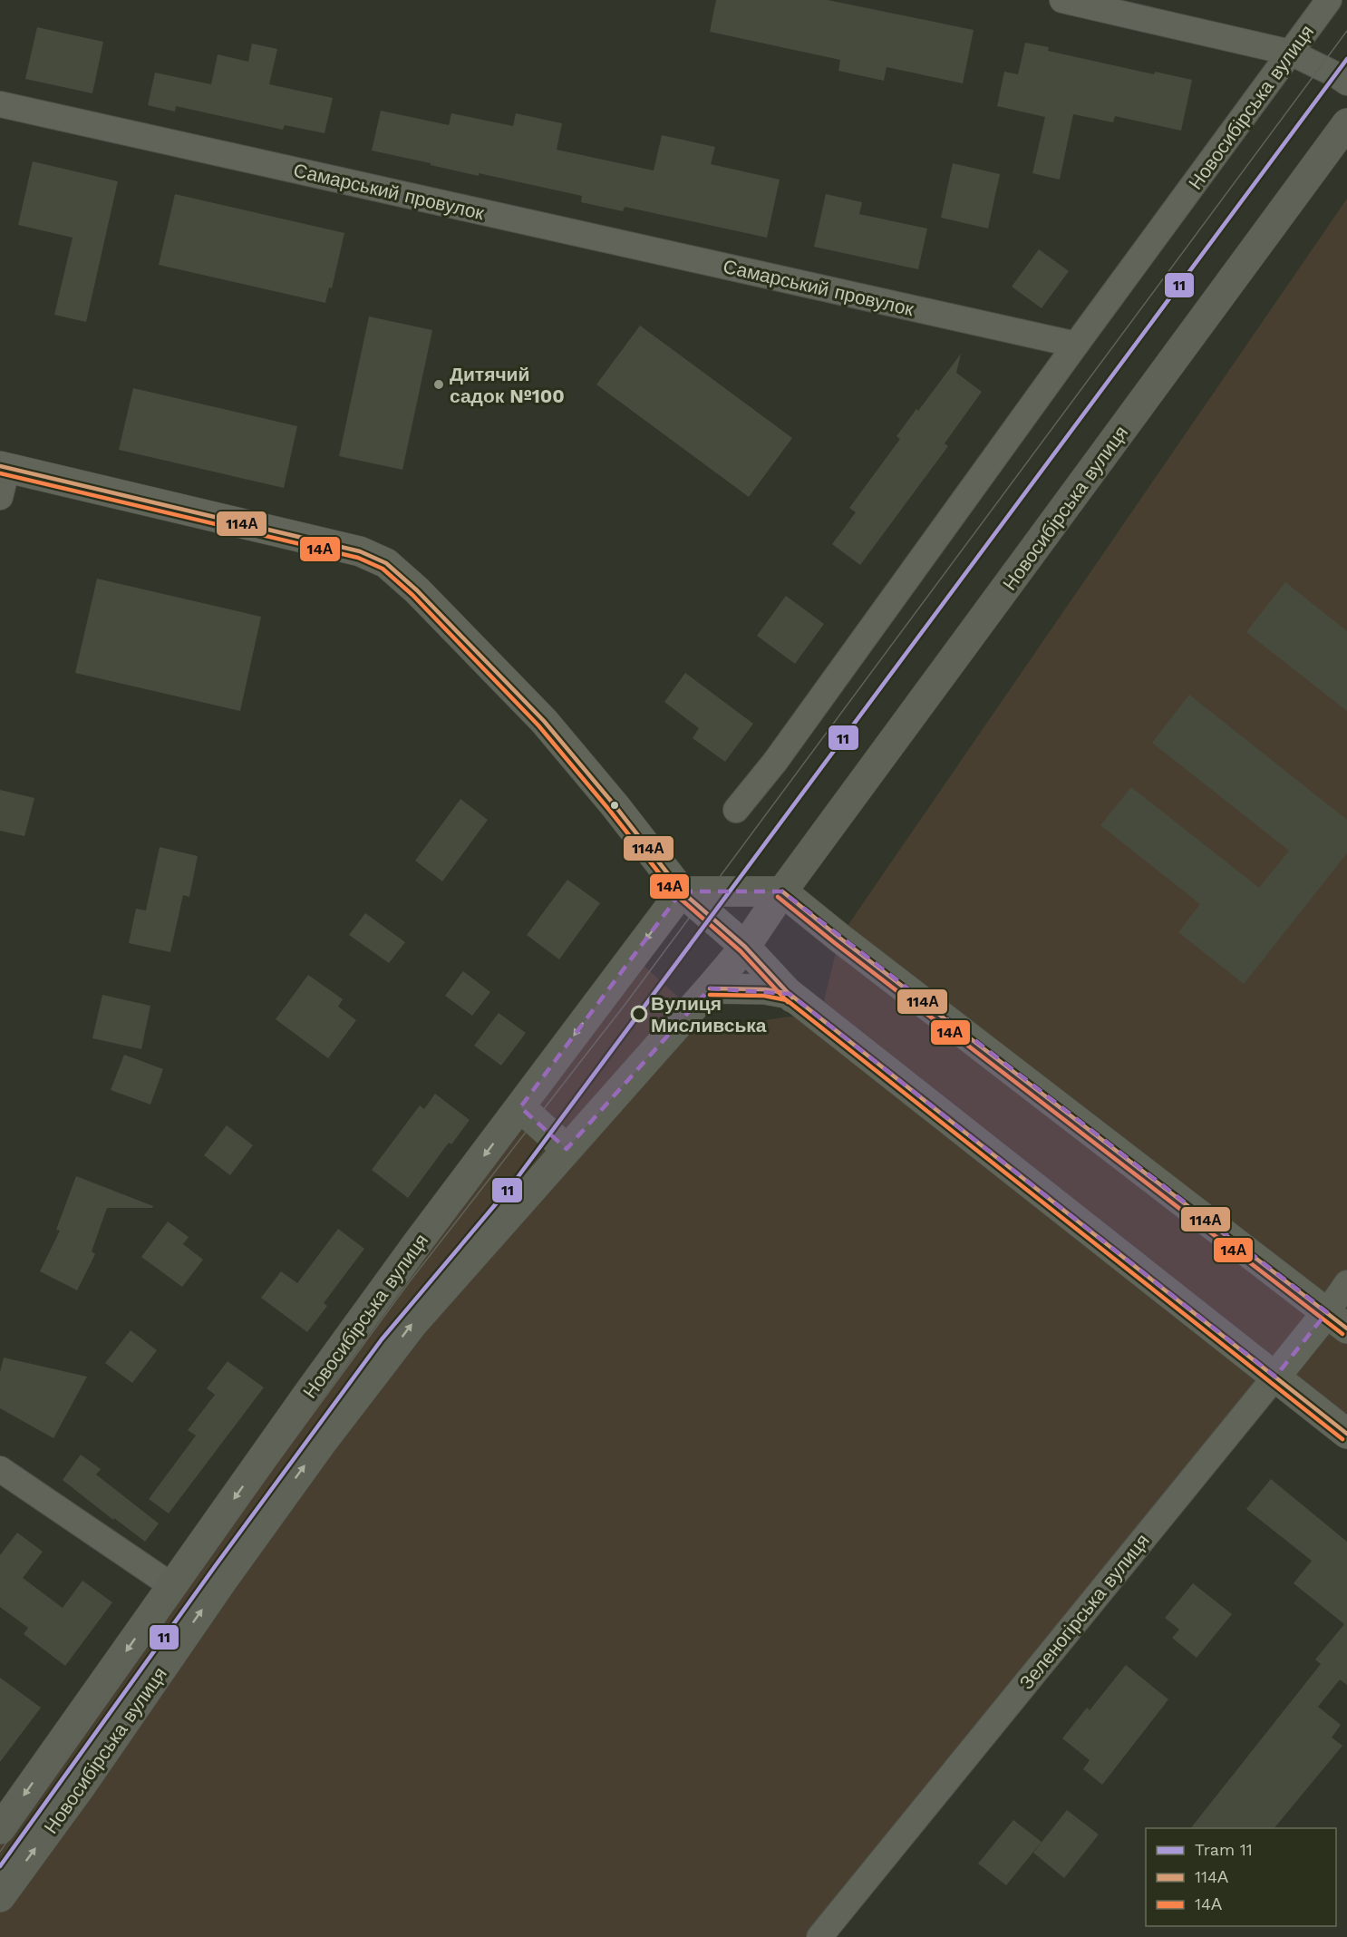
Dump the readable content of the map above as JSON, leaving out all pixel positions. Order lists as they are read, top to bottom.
{
  "streets": {
    "main road": ["Новосибірська вулиця"],
    "street": ["Самарський провулок", "Зеленогірська вулиця"]
  },
  "crossings": [
    ["Новосибірська вулиця", "Самарський провулок"]
  ],
  "places": ["Дитячий садок №100", "Вулиця Мисливська"],
  "lines": ["tram line 11", "transit line 114А", "transit line 14А"],
  "legend": ["Tram 11", "114А", "14А"]
}
